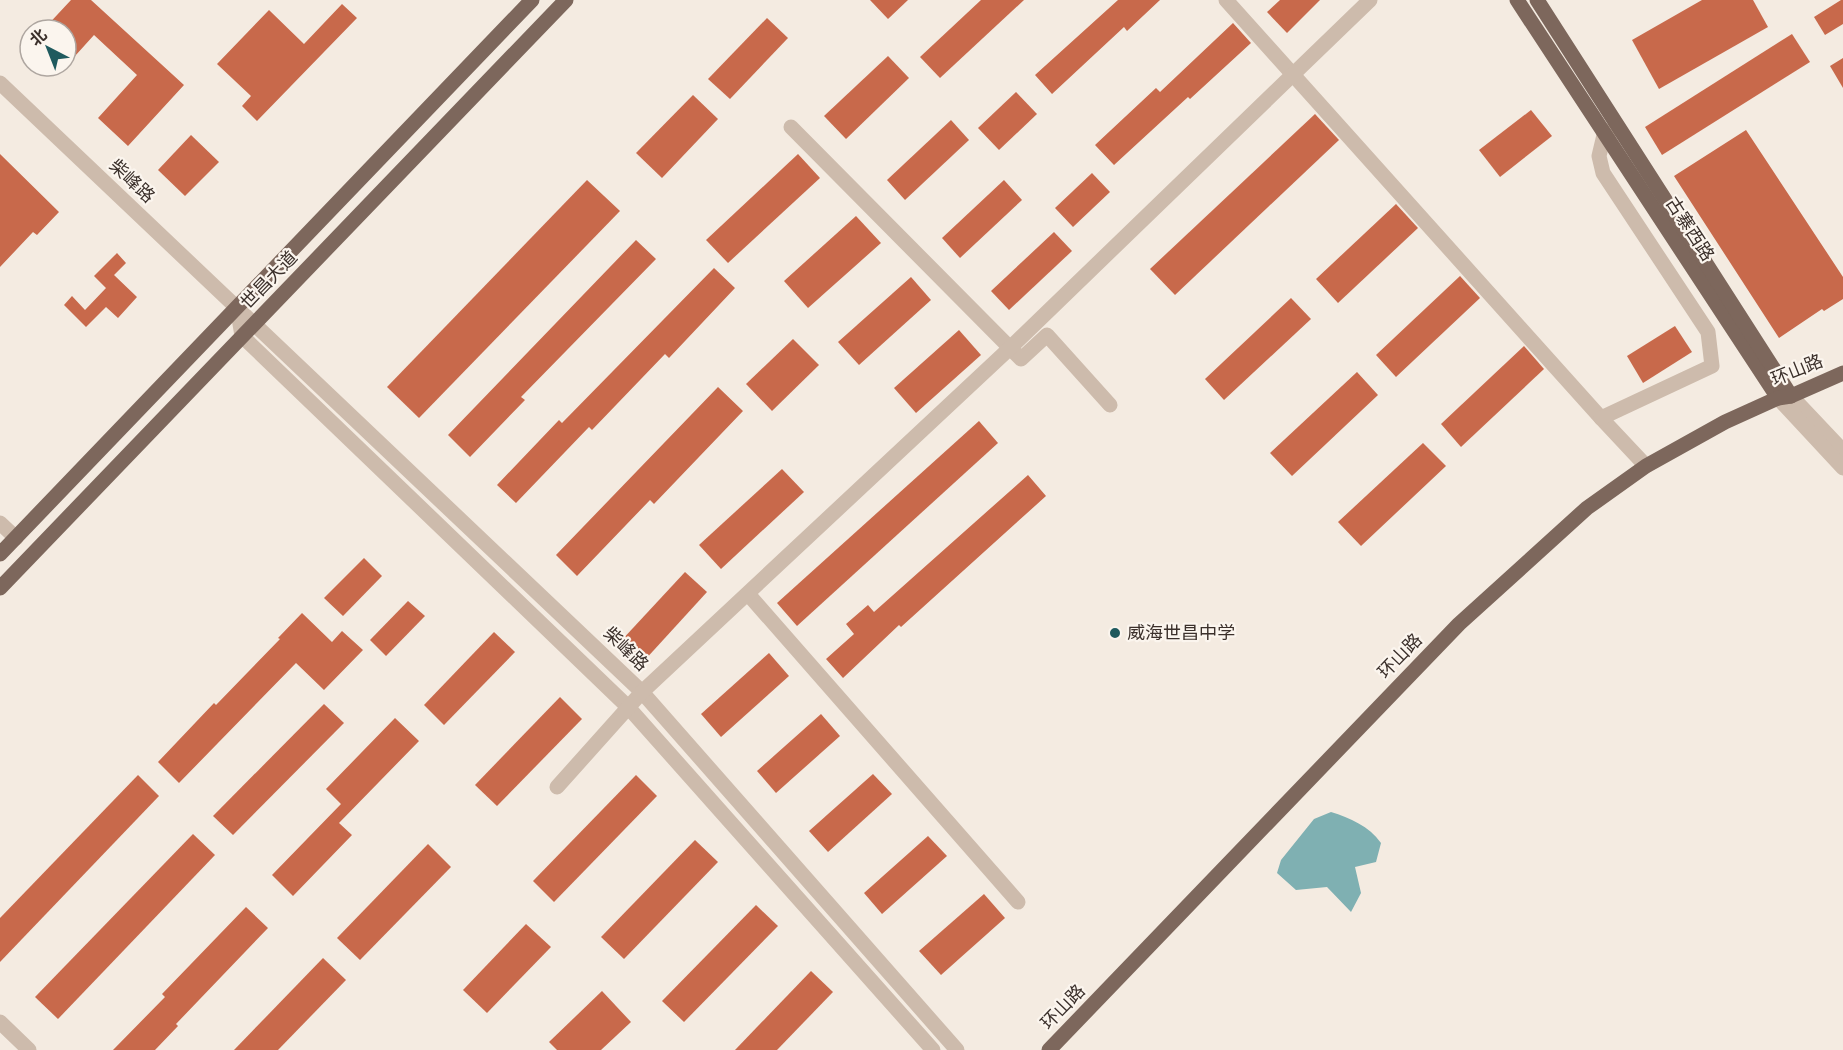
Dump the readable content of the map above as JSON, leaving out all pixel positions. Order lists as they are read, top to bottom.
{
  "streets": {
    "main road": ["古寨西路", "世昌大道", "环山路"],
    "street": ["柴峰路"]
  },
  "crossings": [
    ["柴峰路", "世昌大道"],
    ["古寨西路", "环山路"]
  ],
  "places": ["威海世昌中学"],
  "north": "top left"
}
